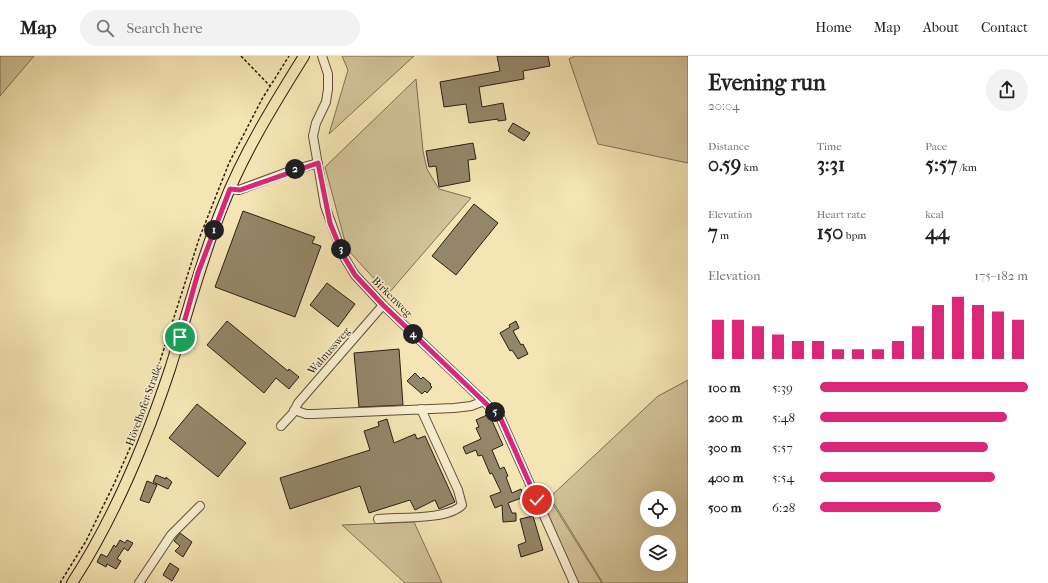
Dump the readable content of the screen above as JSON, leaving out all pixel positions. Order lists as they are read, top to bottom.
{
  "streets": {
    "main road": ["Hövelhofer Straße"],
    "street": ["Birkenweg", "Walnussweg"]
  },
  "crossings": [
    ["Birkenweg", "Walnussweg"]
  ],
  "page": {
    "header": "Map",
    "search": "Search here",
    "nav": [
      "Home",
      "Map",
      "About",
      "Contact"
    ],
    "heading": ["Evening run", "20:04"],
    "stats": [
      ["Distance", "0.59 km"],
      ["Time", "3:31"],
      ["Pace", "5:57 /km"],
      ["Elevation", "7 m"],
      ["Heart rate", "150 bpm"],
      ["kcal", "44"]
    ],
    "pins": [
      "2",
      "1",
      "3",
      "4",
      "5"
    ],
    "chart": ["Elevation", "175–182 m"],
    "list": [
      {
        "name": "100 m",
        "note": "5:39"
      },
      {
        "name": "200 m",
        "note": "5:48"
      },
      {
        "name": "300 m",
        "note": "5:57"
      },
      {
        "name": "400 m",
        "note": "5:54"
      },
      {
        "name": "500 m",
        "note": "6:28"
      }
    ]
  }
}
